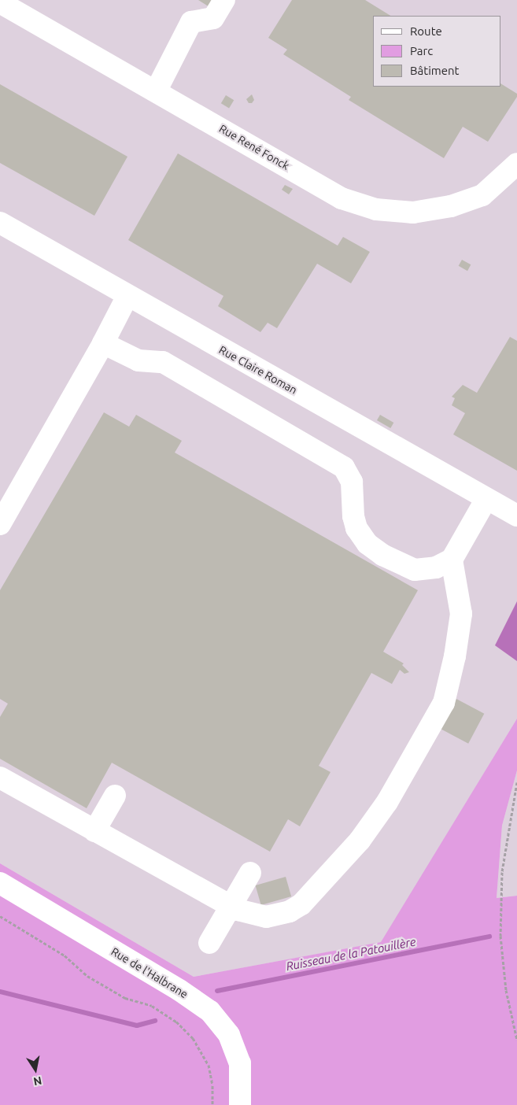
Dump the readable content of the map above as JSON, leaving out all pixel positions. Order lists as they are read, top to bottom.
{
  "streets": {
    "street": ["Rue René Fonck", "Rue Claire Roman", "Rue de l'Halbrane"]
  },
  "water": ["Ruisseau de la Patouillère"],
  "legend": ["Route", "Parc", "Bâtiment"],
  "north": "bottom"
}
